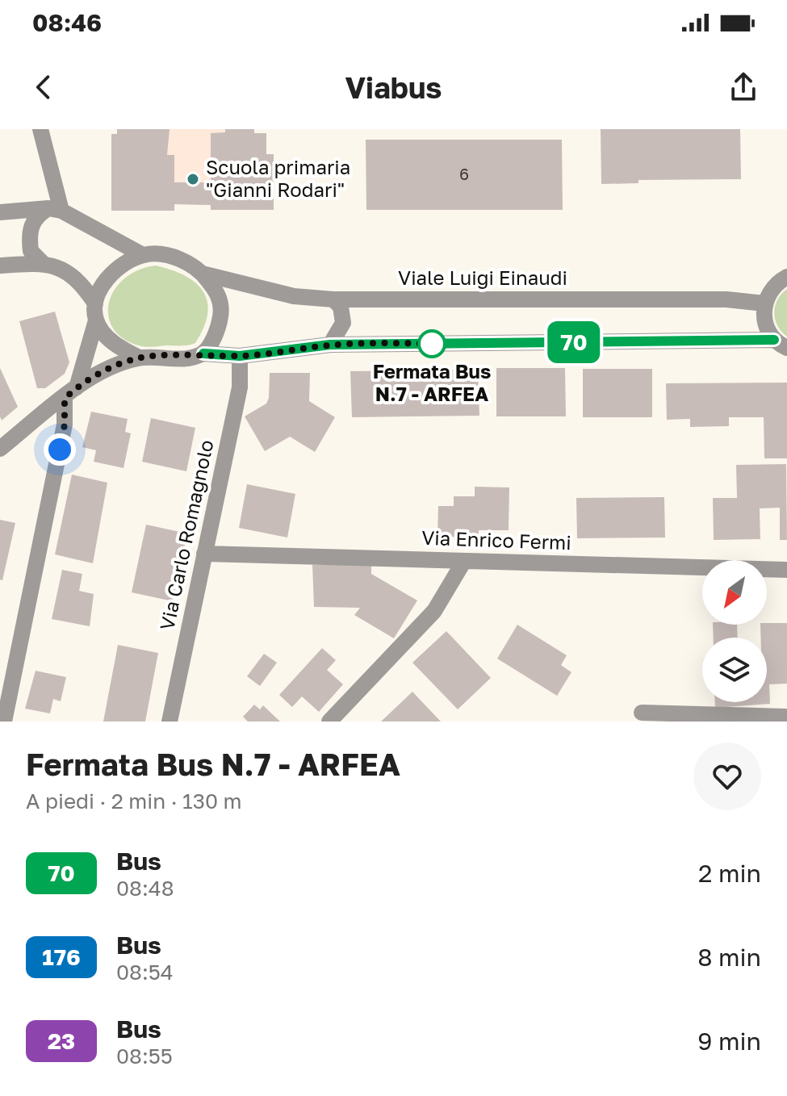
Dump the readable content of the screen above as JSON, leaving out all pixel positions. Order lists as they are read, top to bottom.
{
  "streets": {
    "street": ["Viale Luigi Einaudi", "Via Carlo Romagnolo", "Via Enrico Fermi"]
  },
  "crossings": [
    ["Via Carlo Romagnolo", "Via Enrico Fermi"]
  ],
  "places": ["Scuola primaria \"Gianni Rodari\"", "Fermata Bus N.7 - ARFEA"],
  "lines": ["bus line 70"],
  "house_numbers": ["6"],
  "north": "bottom left",
  "page": {
    "status": "08:46",
    "header": "Viabus",
    "on_map": "70",
    "heading": ["Fermata Bus N.7 - ARFEA", "A piedi · 2 min · 130 m"],
    "list": [
      {
        "mark": "70",
        "name": "Bus",
        "note": "08:48",
        "value": "2 min"
      },
      {
        "mark": "176",
        "name": "Bus",
        "note": "08:54",
        "value": "8 min"
      },
      {
        "mark": "23",
        "name": "Bus",
        "note": "08:55",
        "value": "9 min"
      }
    ]
  }
}
